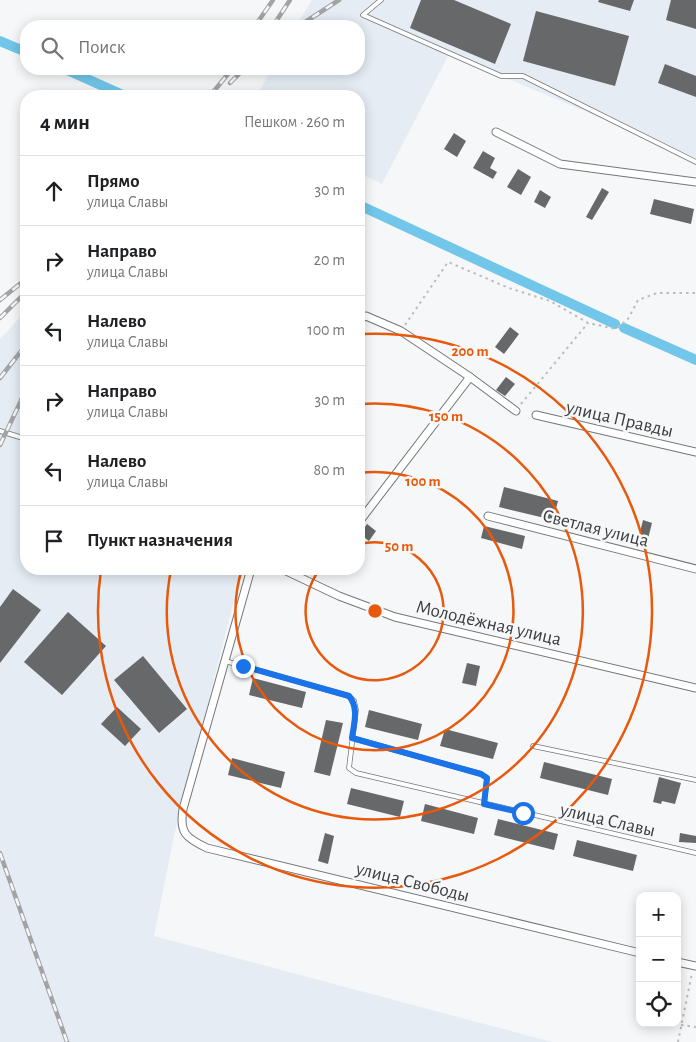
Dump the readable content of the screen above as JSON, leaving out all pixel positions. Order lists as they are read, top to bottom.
{
  "streets": {
    "street": [
      "улица Правды",
      "Светлая улица",
      "Молодёжная улица",
      "улица Свободы"
    ],
    "lane": ["улица Славы"]
  },
  "crossings": [
    ["улица Славы", "улица Свободы"]
  ],
  "page": {
    "search": "Поиск",
    "heading": ["4 мин", "Пешком · 260 m"],
    "list": [
      ["Прямо", "улица Славы", "30 m"],
      ["Направо", "улица Славы", "20 m"],
      ["Налево", "улица Славы", "100 m"],
      ["Направо", "улица Славы", "30 m"],
      ["Налево", "улица Славы", "80 m"],
      "Пункт назначения"
    ],
    "map_buttons": ["+", "−"]
  },
  "rings": [
    "200 m",
    "150 m",
    "100 m",
    "50 m"
  ]
}
